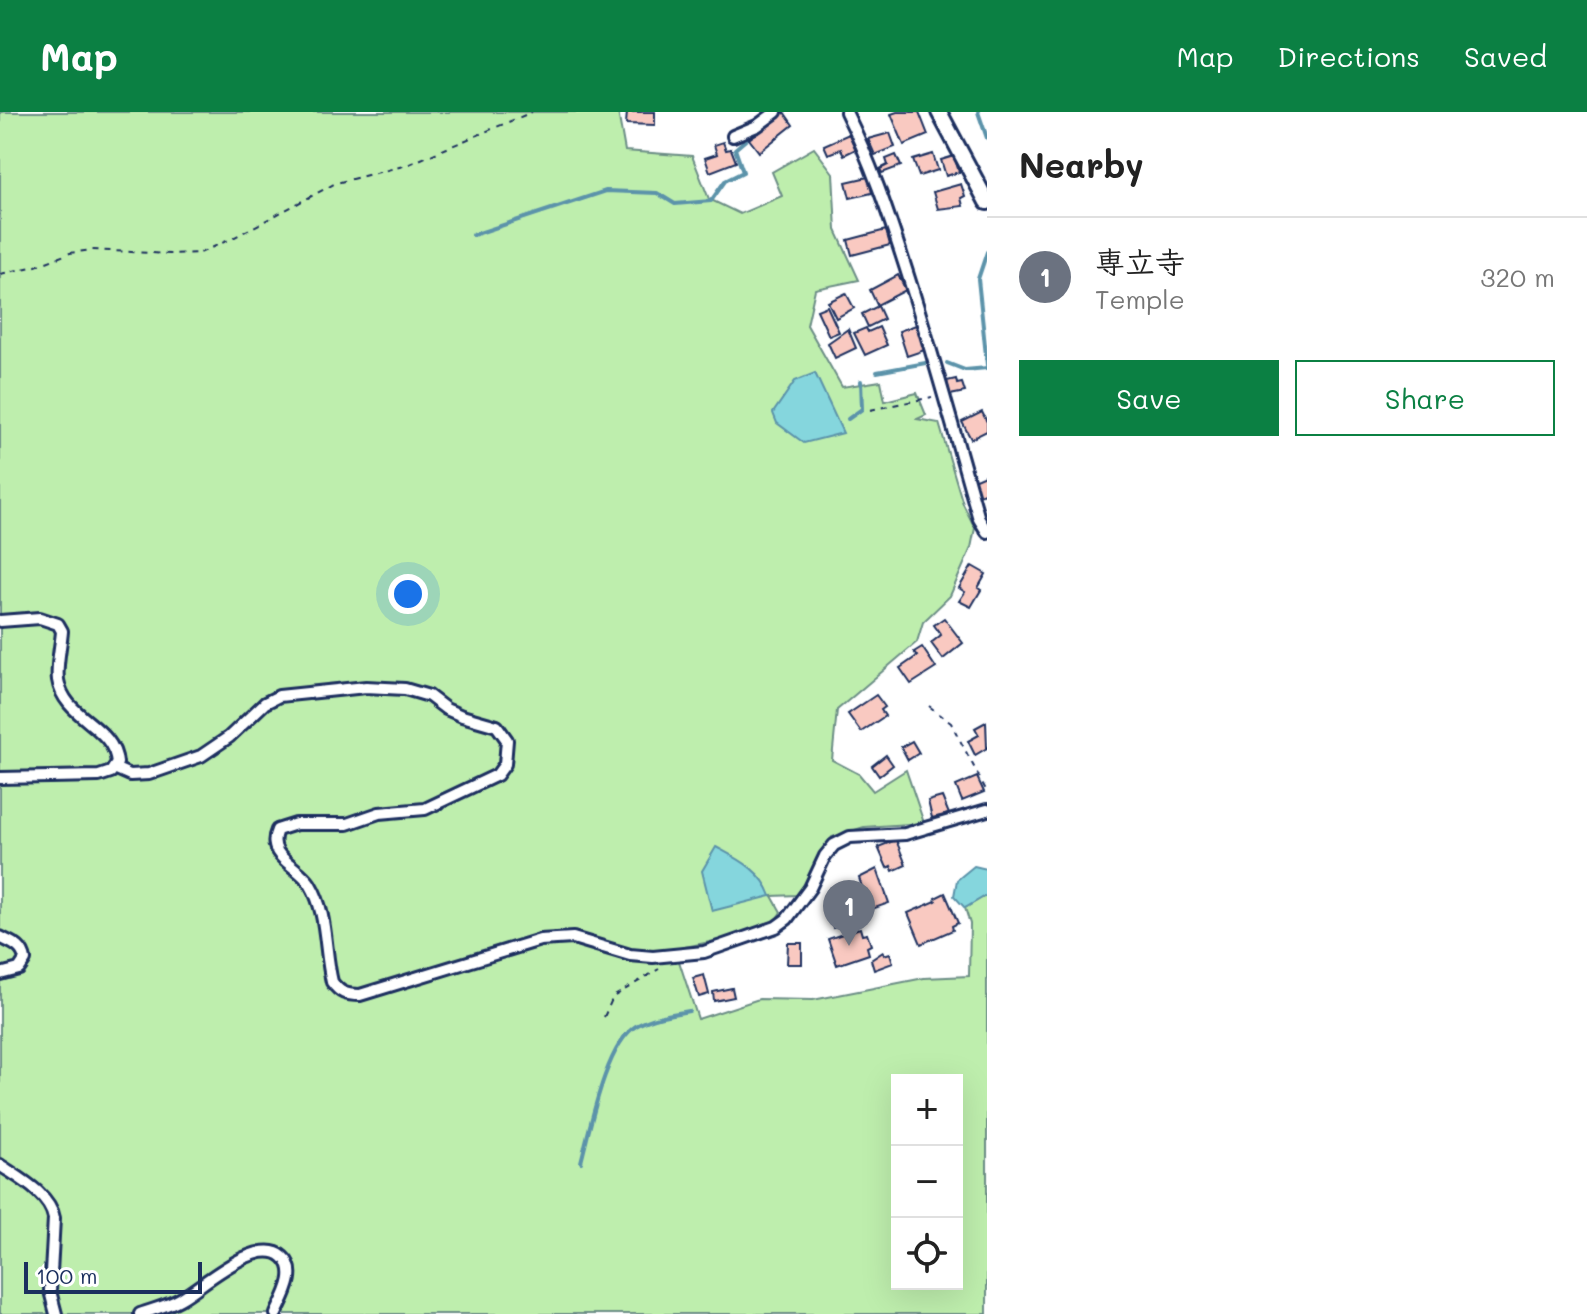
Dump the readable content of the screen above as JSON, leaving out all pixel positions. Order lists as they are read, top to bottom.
{
  "scale_bar": "100 m",
  "page": {
    "header": "Map",
    "nav": ["Map", "Directions", "Saved"],
    "heading": "Nearby",
    "list": [
      {
        "mark": "1",
        "name": "専立寺",
        "note": "Temple",
        "value": "320 m"
      }
    ],
    "buttons": ["Save", "Share"],
    "pins": "1",
    "map_buttons": ["+", "−"],
    "scale": "100 m"
  }
}
